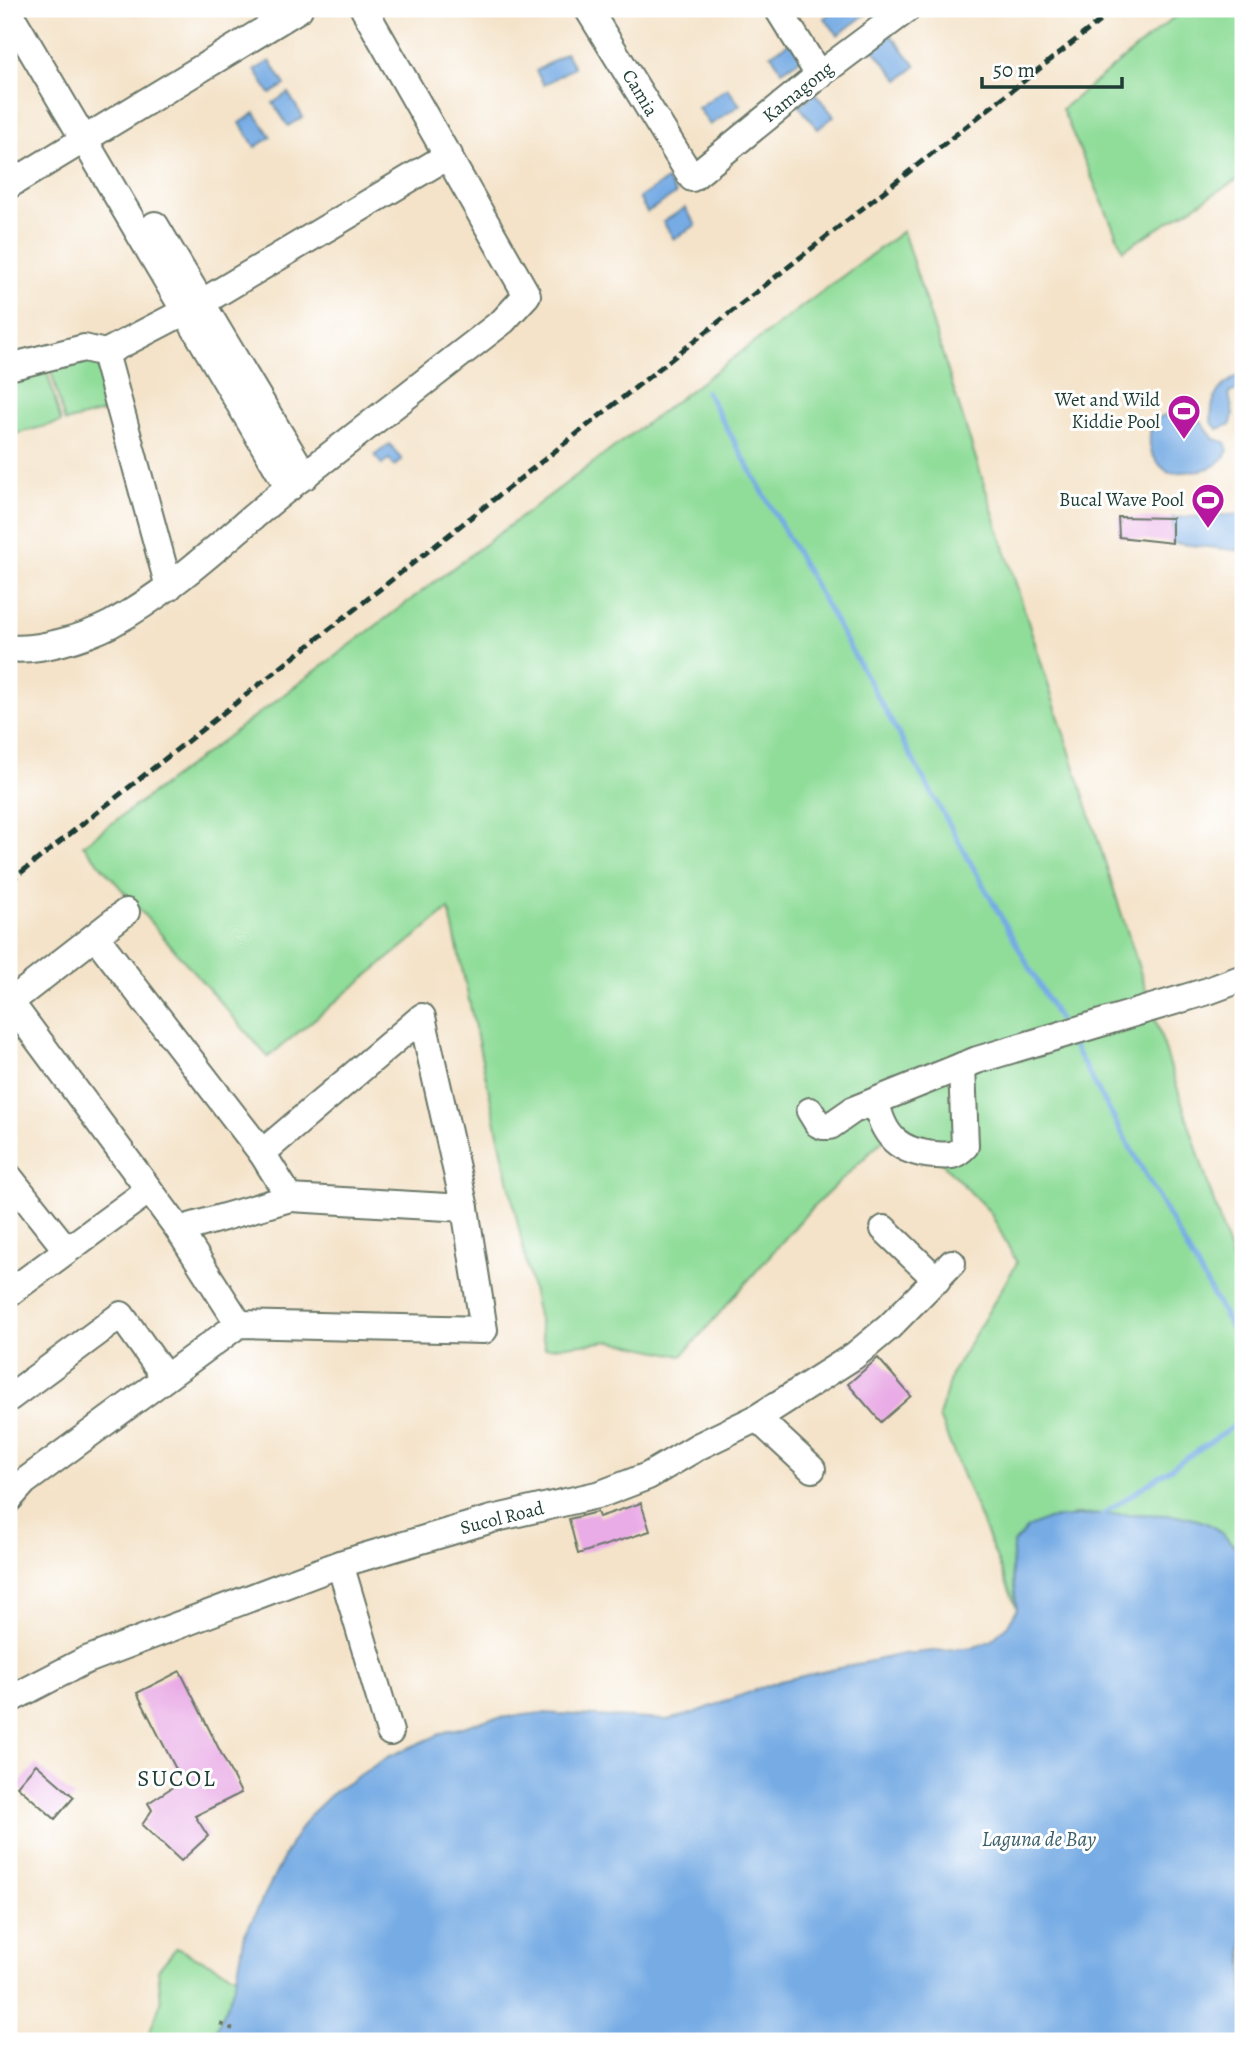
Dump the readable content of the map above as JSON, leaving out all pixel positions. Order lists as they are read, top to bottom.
{
  "streets": {
    "street": ["Kamagong", "Camia", "Sucol Road"]
  },
  "crossings": [
    ["Kamagong", "Camia"]
  ],
  "districts": ["SUCOL"],
  "water": ["Laguna de Bay"],
  "places": {
    "sports": ["Wet and Wild Kiddie Pool", "Bucal Wave Pool"]
  },
  "scale_bar": "50 m"
}
